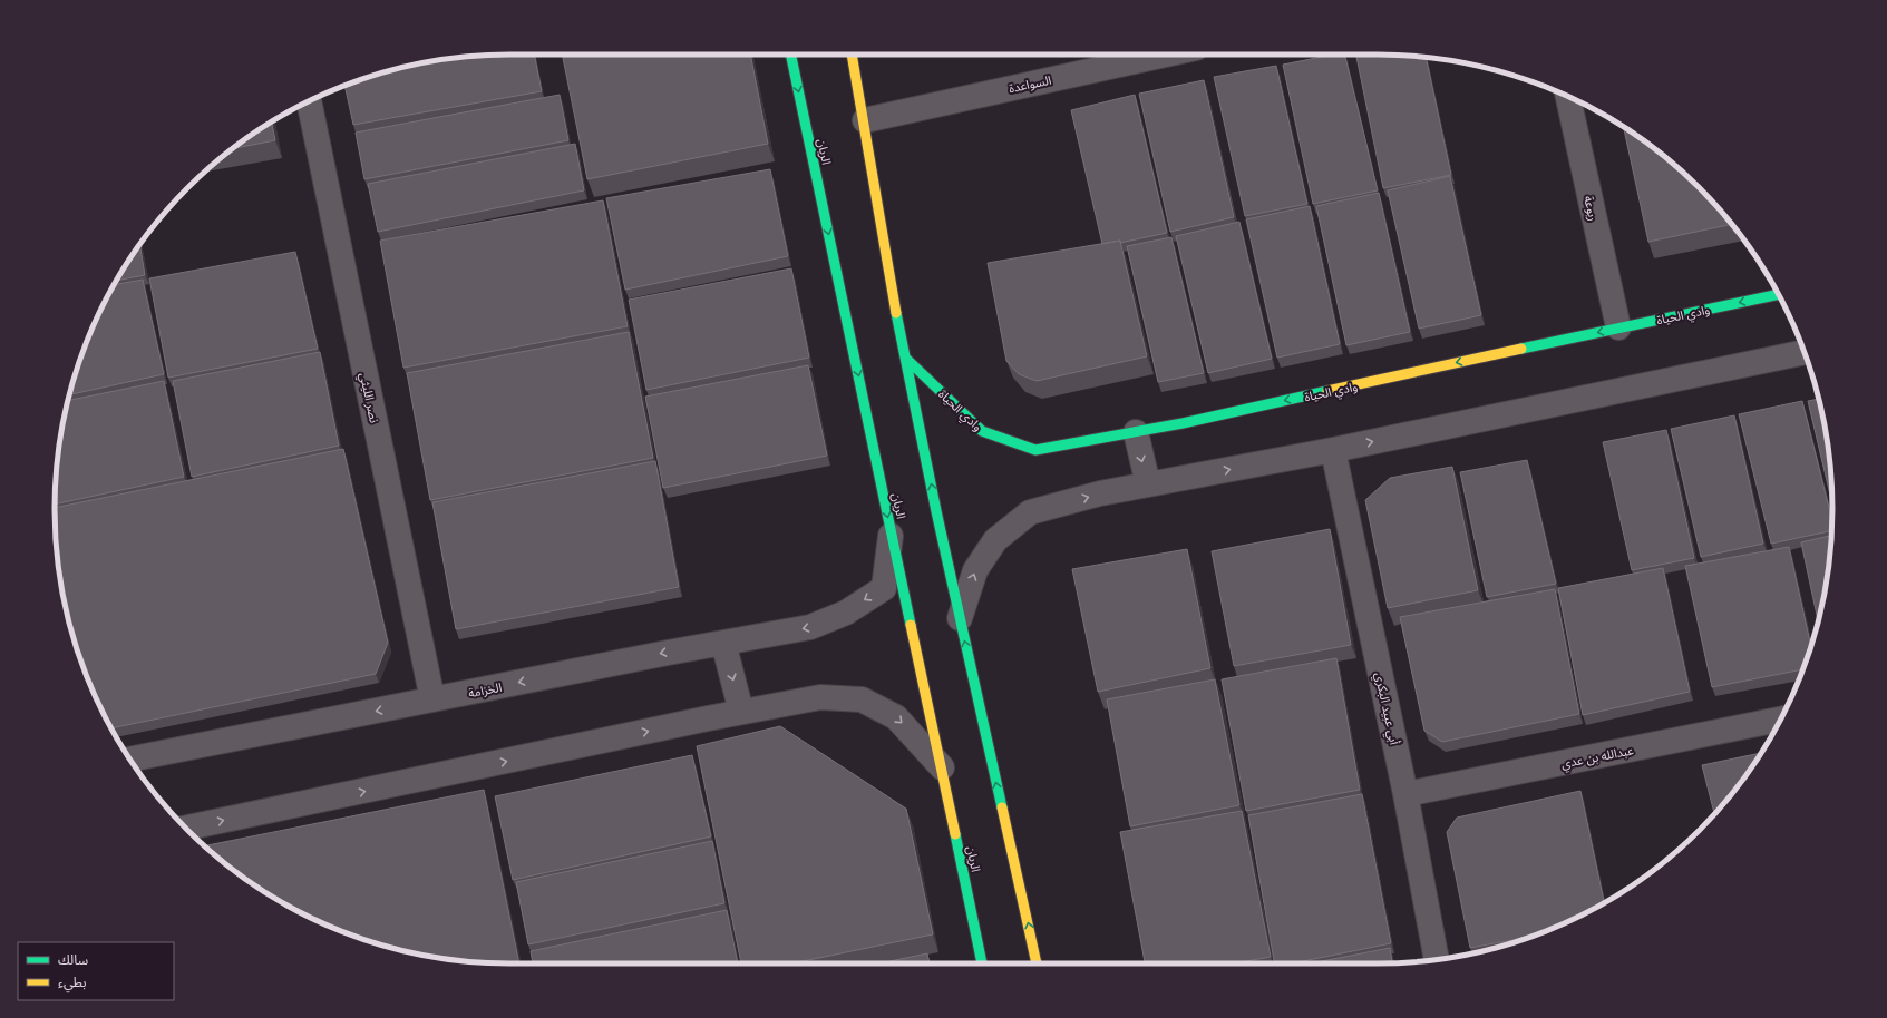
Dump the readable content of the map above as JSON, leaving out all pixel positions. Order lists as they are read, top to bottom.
{
  "streets": {
    "street": [
      "السواعدة",
      "الريان",
      "ربوعة",
      "وادي الحياة",
      "نصر الليثي",
      "الخزامة",
      "أبي عبيد البكري",
      "عبدالله بن عدي"
    ]
  },
  "crossings": [
    ["الريان", "الخزامة"],
    ["ربوعة", "وادي الحياة"],
    ["نصر الليثي", "الخزامة"],
    ["أبي عبيد البكري", "عبدالله بن عدي"]
  ],
  "legend": ["سالك", "بطيء"]
}
